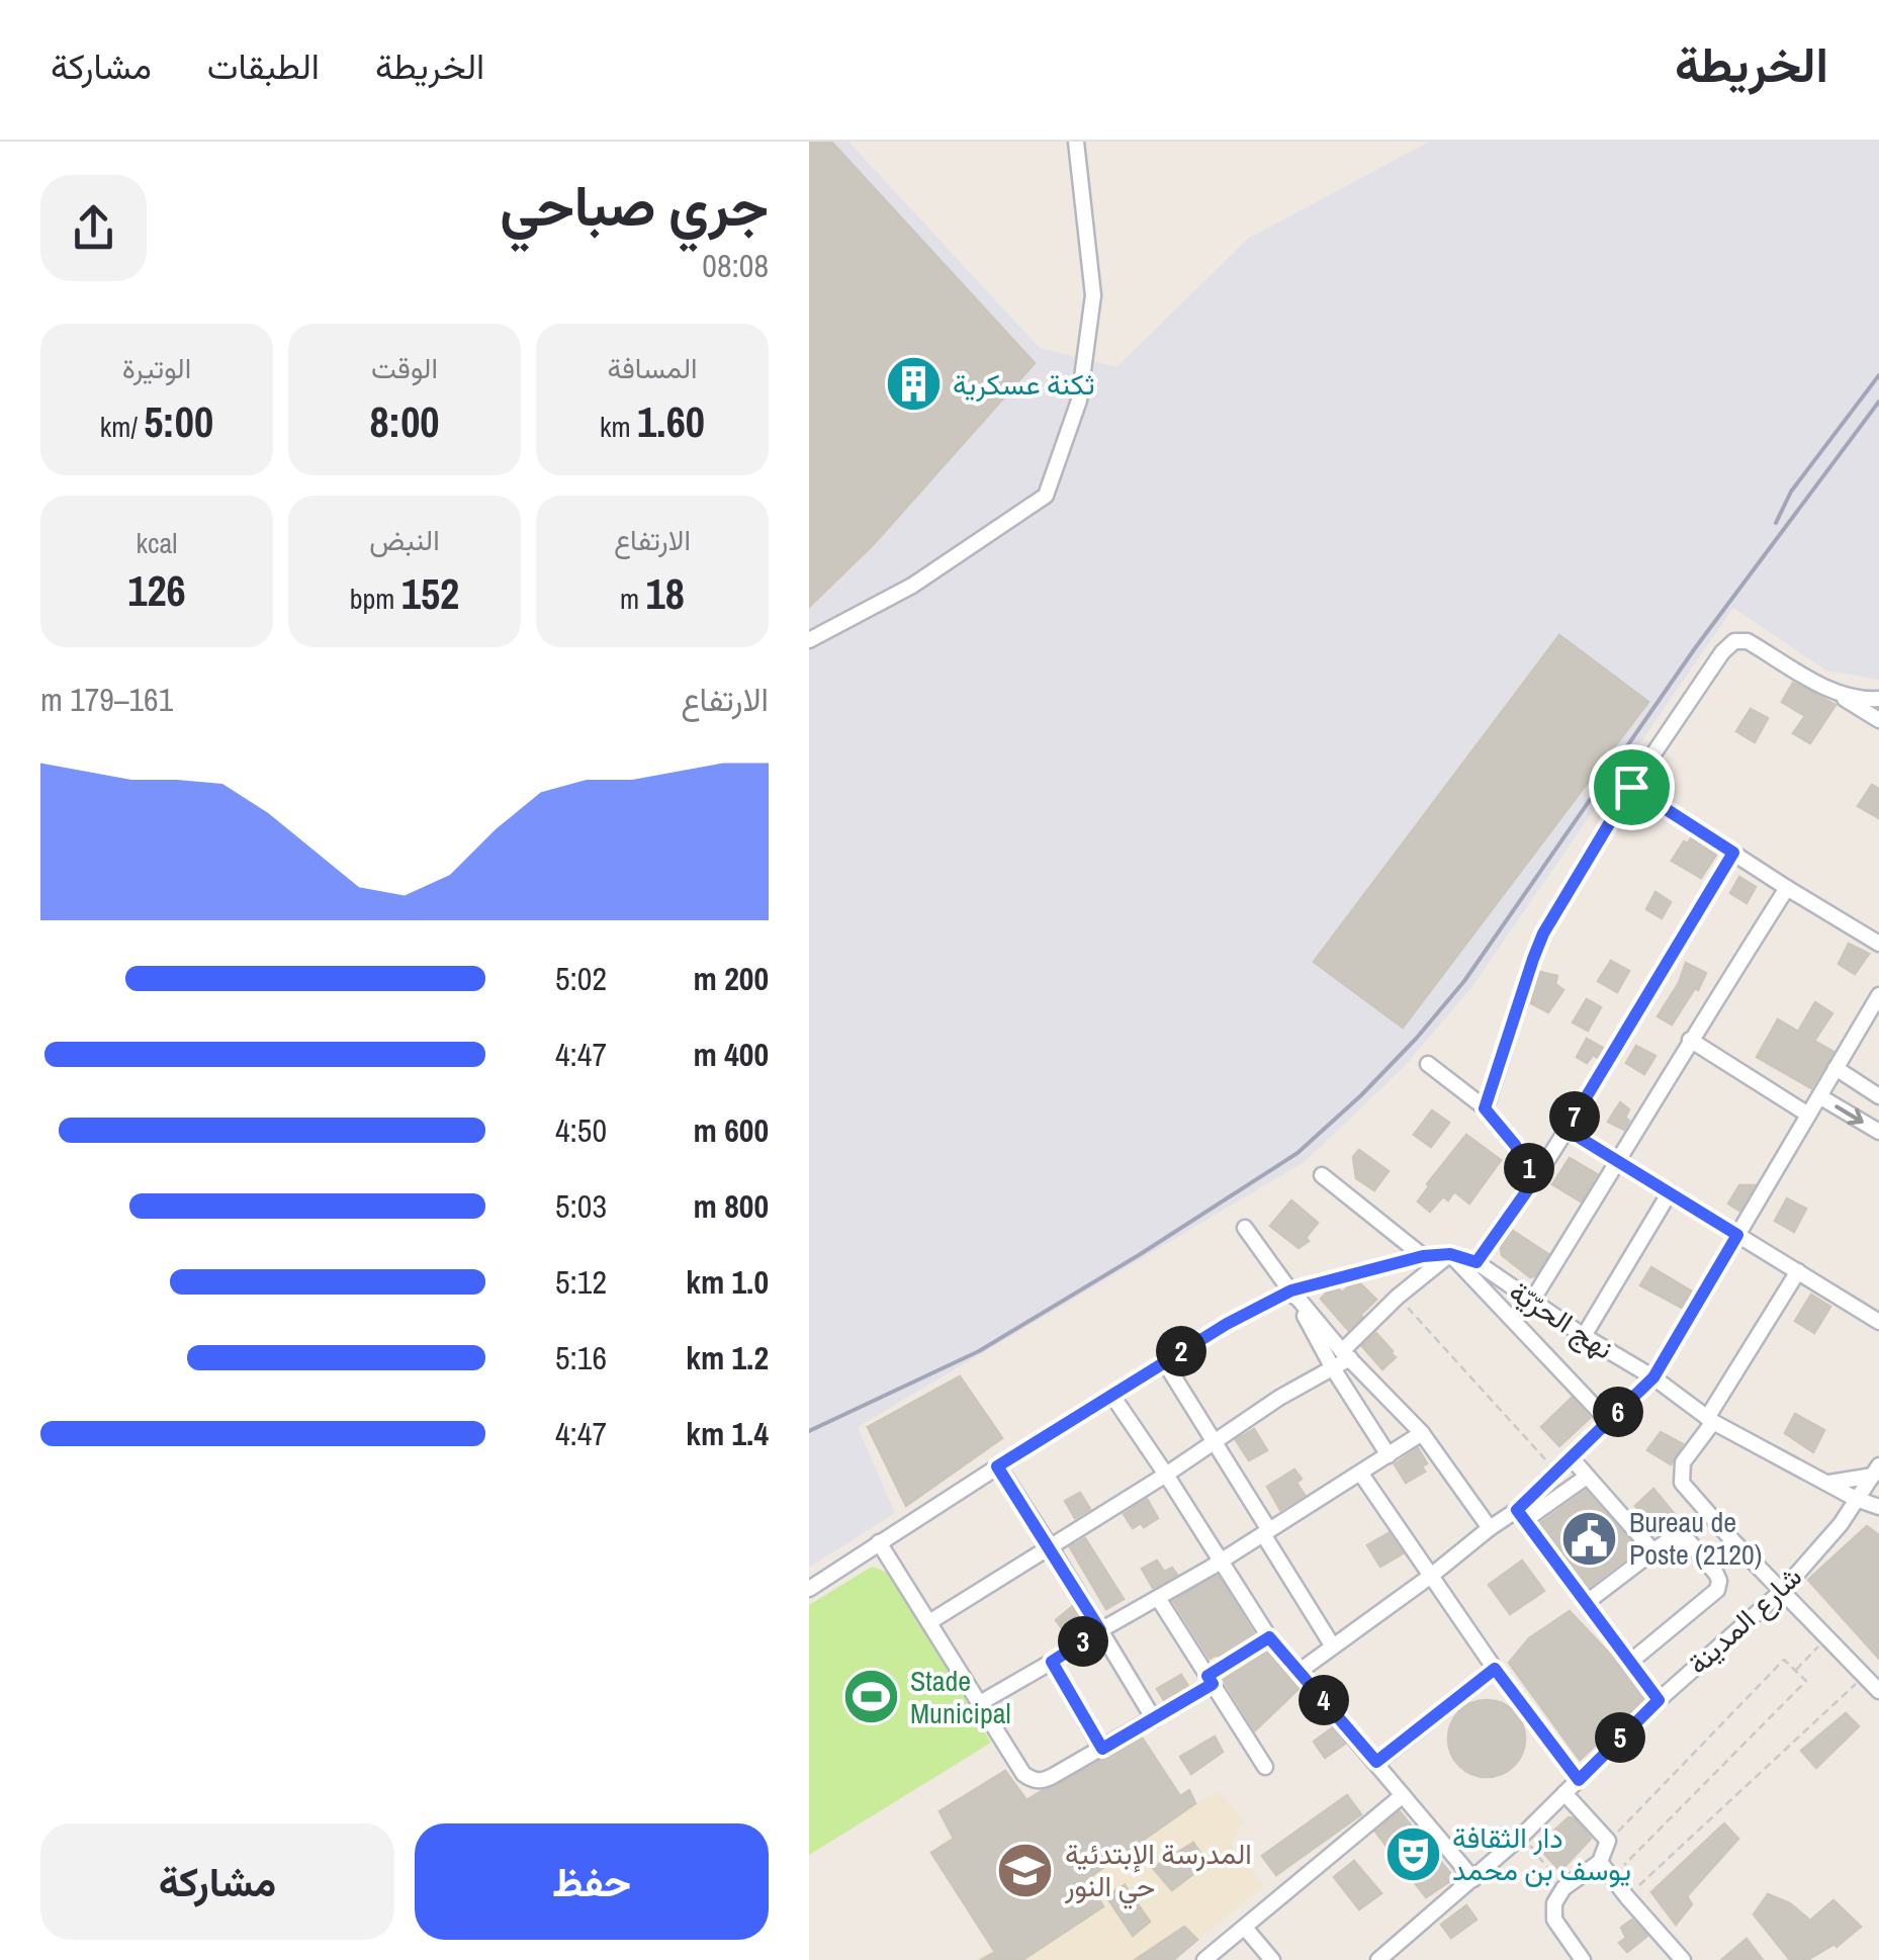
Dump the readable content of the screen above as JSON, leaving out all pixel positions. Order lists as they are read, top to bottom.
{
  "streets": {
    "street": ["نهج الحرّيّة", "شارع المدينة"]
  },
  "crossings": [
    ["نهج الحرّيّة", "شارع المدينة"]
  ],
  "places": {
    "building": ["ثكنة عسكرية"],
    "public building": ["Bureau de Poste (2120)"],
    "sports": ["Stade Municipal"],
    "theatre": ["دار الثقافة يوسف بن محمد"],
    "school or university": ["المدرسة الإبتدئية حي النور"]
  },
  "page": {
    "header": "الخريطة",
    "nav": ["الخريطة", "الطبقات", "مشاركة"],
    "heading": ["جري صباحي", "08:08"],
    "stats": [
      ["المسافة", "1.60 km"],
      ["الوقت", "8:00"],
      ["الوتيرة", "5:00 /km"],
      ["الارتفاع", "18 m"],
      ["النبض", "152 bpm"],
      ["kcal", "126"]
    ],
    "chart": ["الارتفاع", "161–179 m"],
    "list": [
      {
        "name": "200 m",
        "note": "5:02"
      },
      {
        "name": "400 m",
        "note": "4:47"
      },
      {
        "name": "600 m",
        "note": "4:50"
      },
      {
        "name": "800 m",
        "note": "5:03"
      },
      {
        "name": "1.0 km",
        "note": "5:12"
      },
      {
        "name": "1.2 km",
        "note": "5:16"
      },
      {
        "name": "1.4 km",
        "note": "4:47"
      }
    ],
    "pins": [
      "7",
      "1",
      "2",
      "6",
      "3",
      "4",
      "5"
    ],
    "buttons": ["حفظ", "مشاركة"]
  }
}
